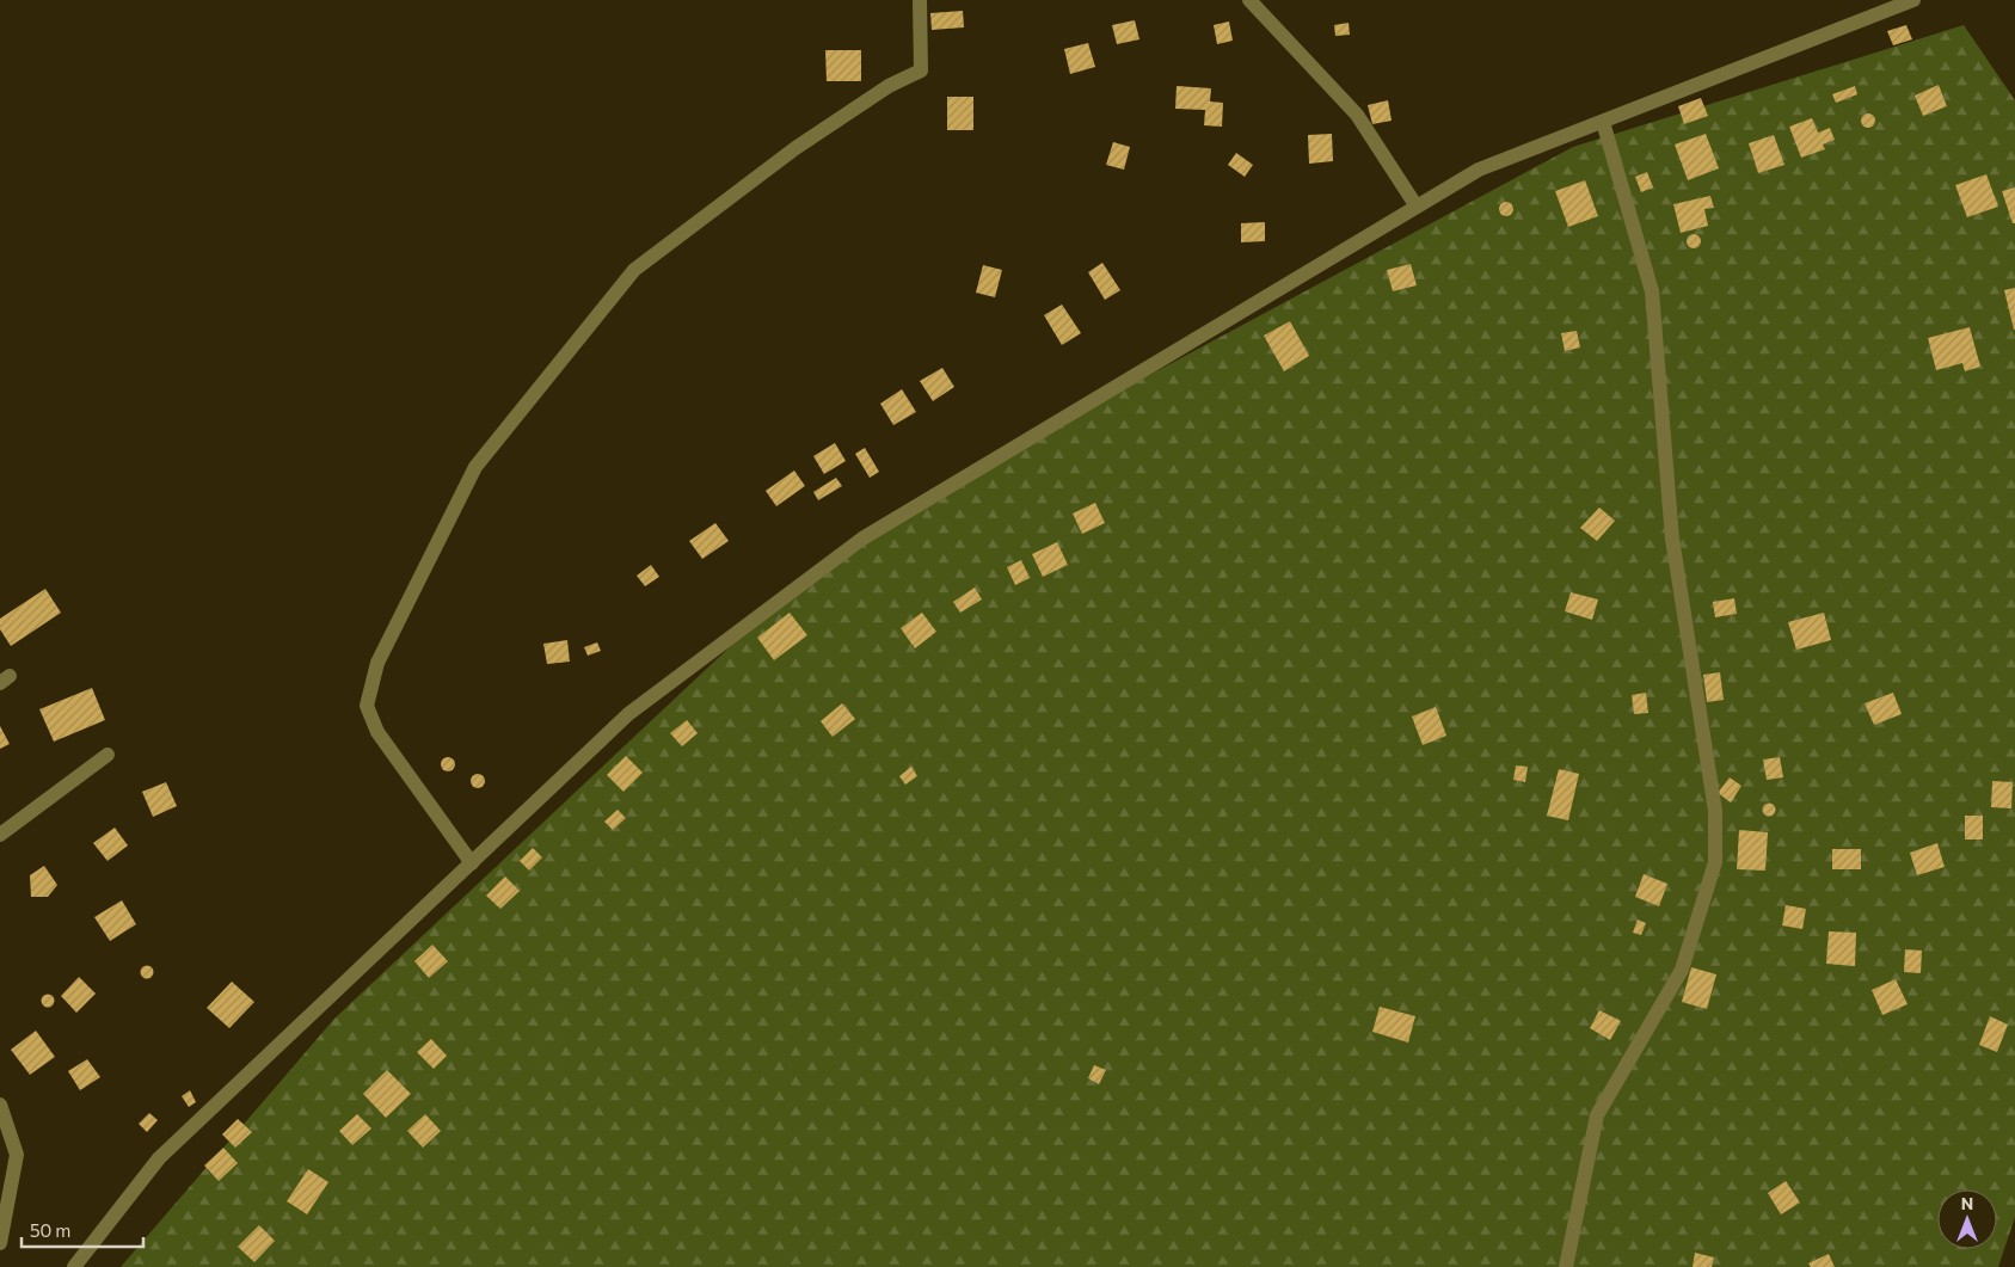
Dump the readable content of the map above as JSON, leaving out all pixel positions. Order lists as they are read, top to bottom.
{
  "scale_bar": "50 m",
  "north": "top"
}
